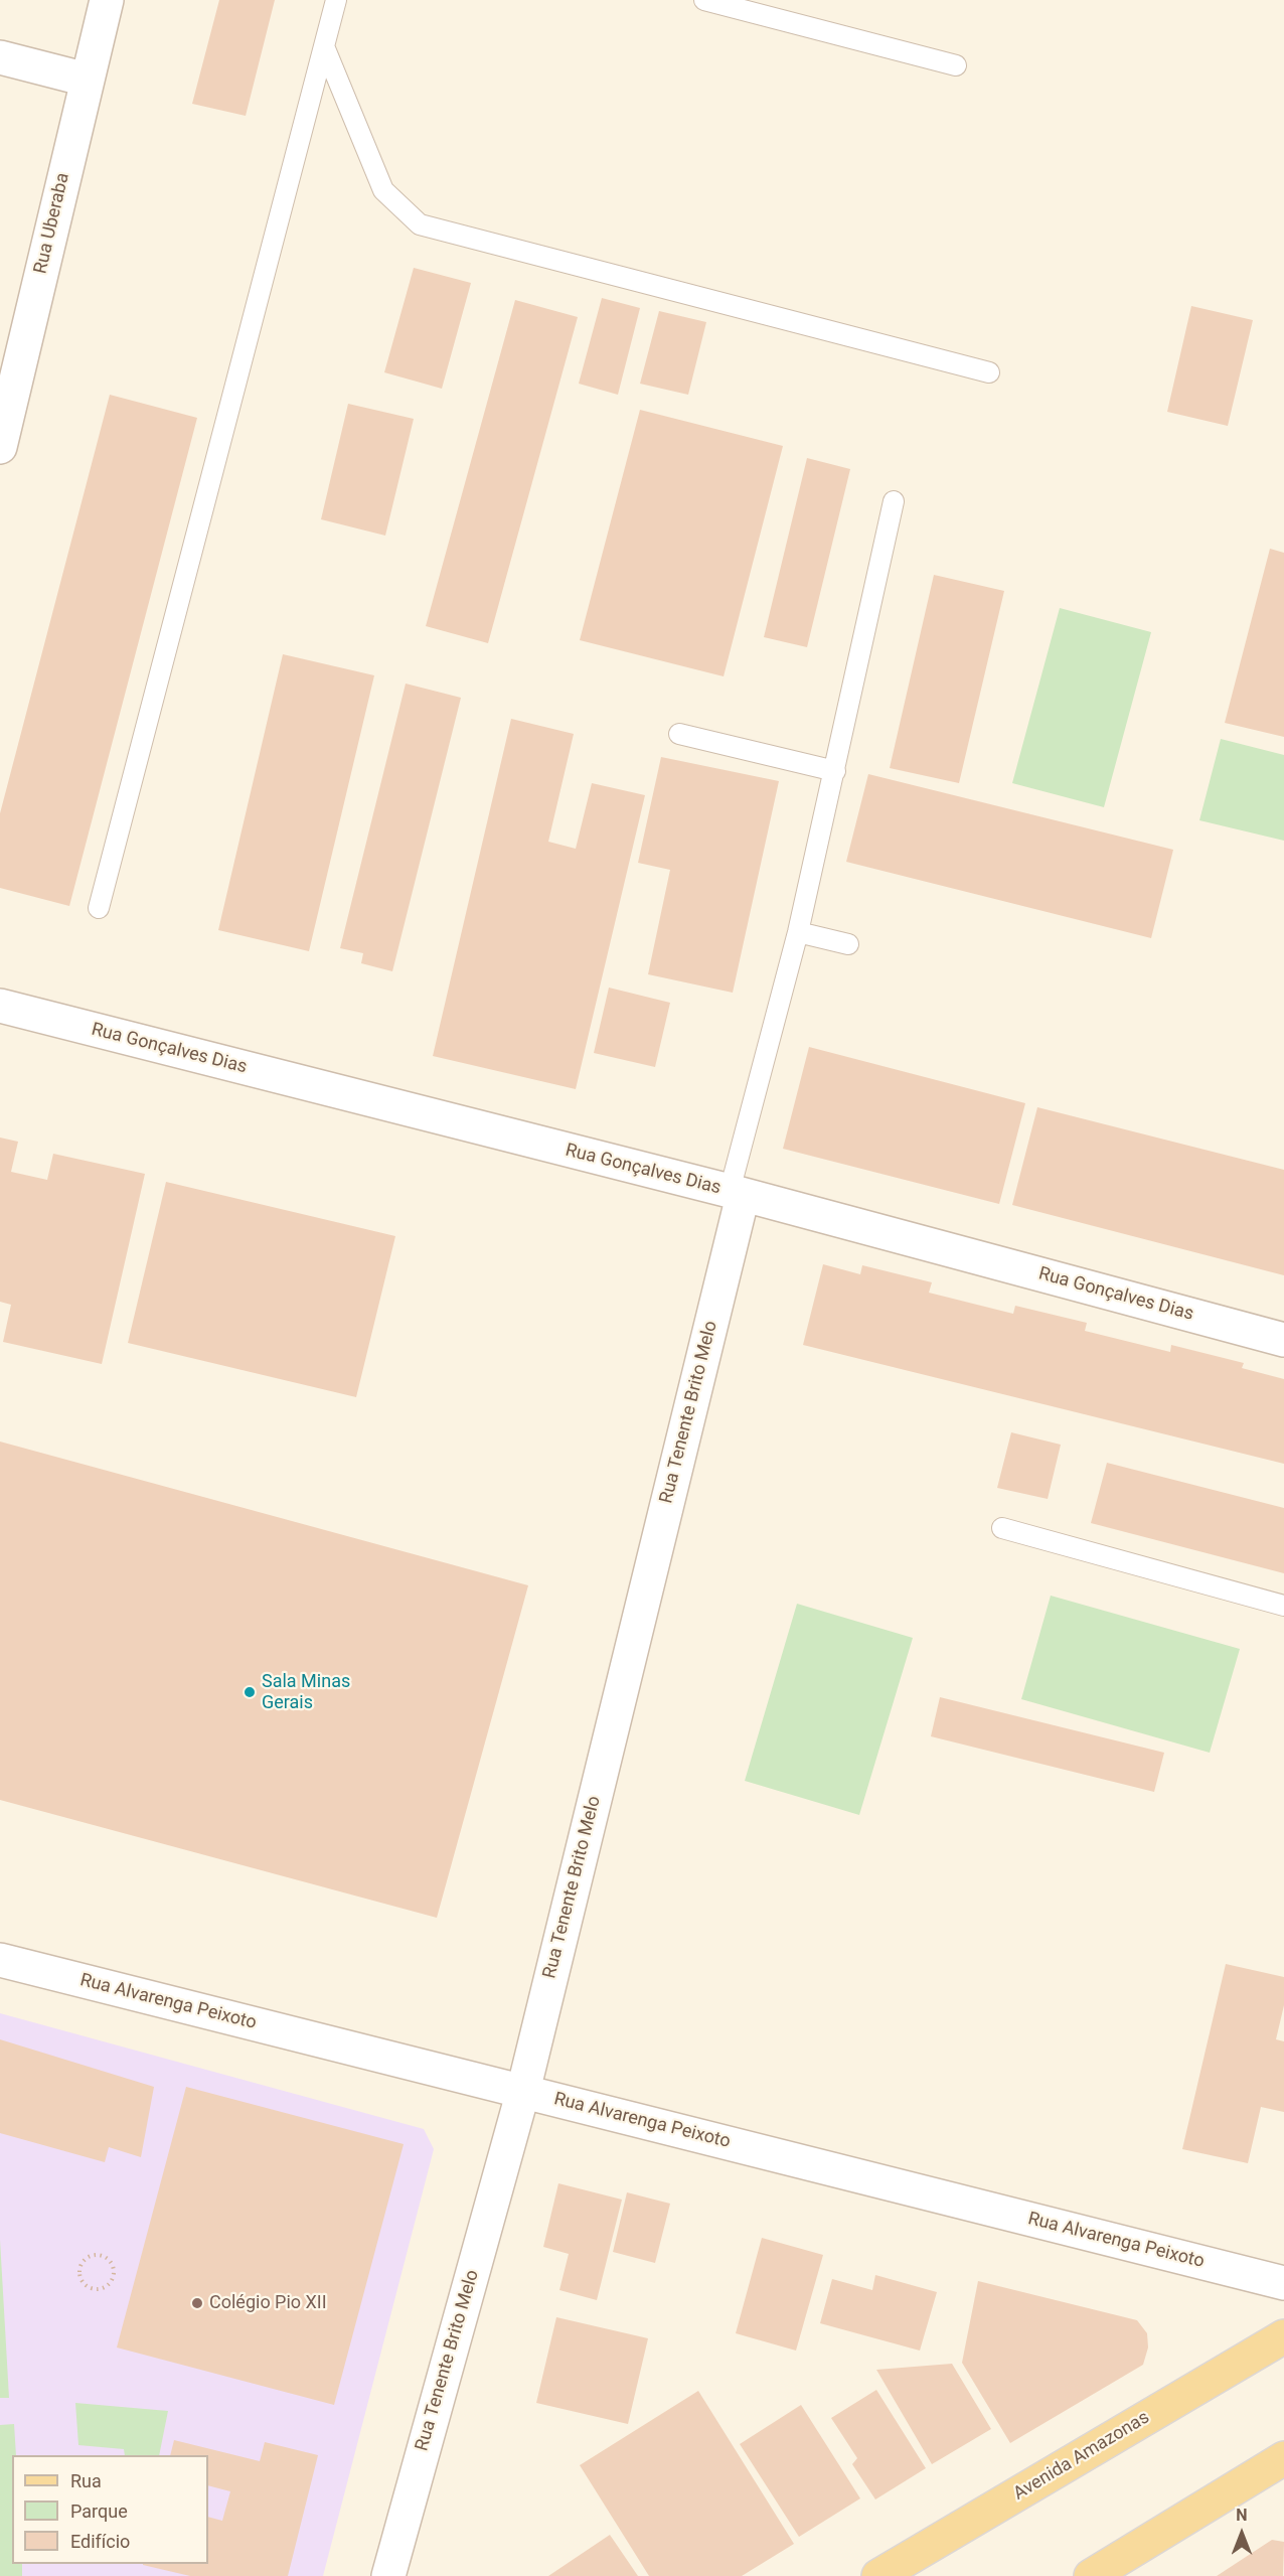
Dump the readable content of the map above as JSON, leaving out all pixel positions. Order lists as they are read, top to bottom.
{
  "streets": {
    "main road": ["Avenida Amazonas"],
    "street": [
      "Rua Uberaba",
      "Rua Gonçalves Dias",
      "Rua Tenente Brito Melo",
      "Rua Alvarenga Peixoto"
    ]
  },
  "crossings": [
    ["Rua Gonçalves Dias", "Rua Tenente Brito Melo"],
    ["Rua Tenente Brito Melo", "Rua Alvarenga Peixoto"]
  ],
  "places": ["Sala Minas Gerais", "Colégio Pio XII"],
  "legend": ["Rua", "Parque", "Edifício"],
  "north": "top"
}
